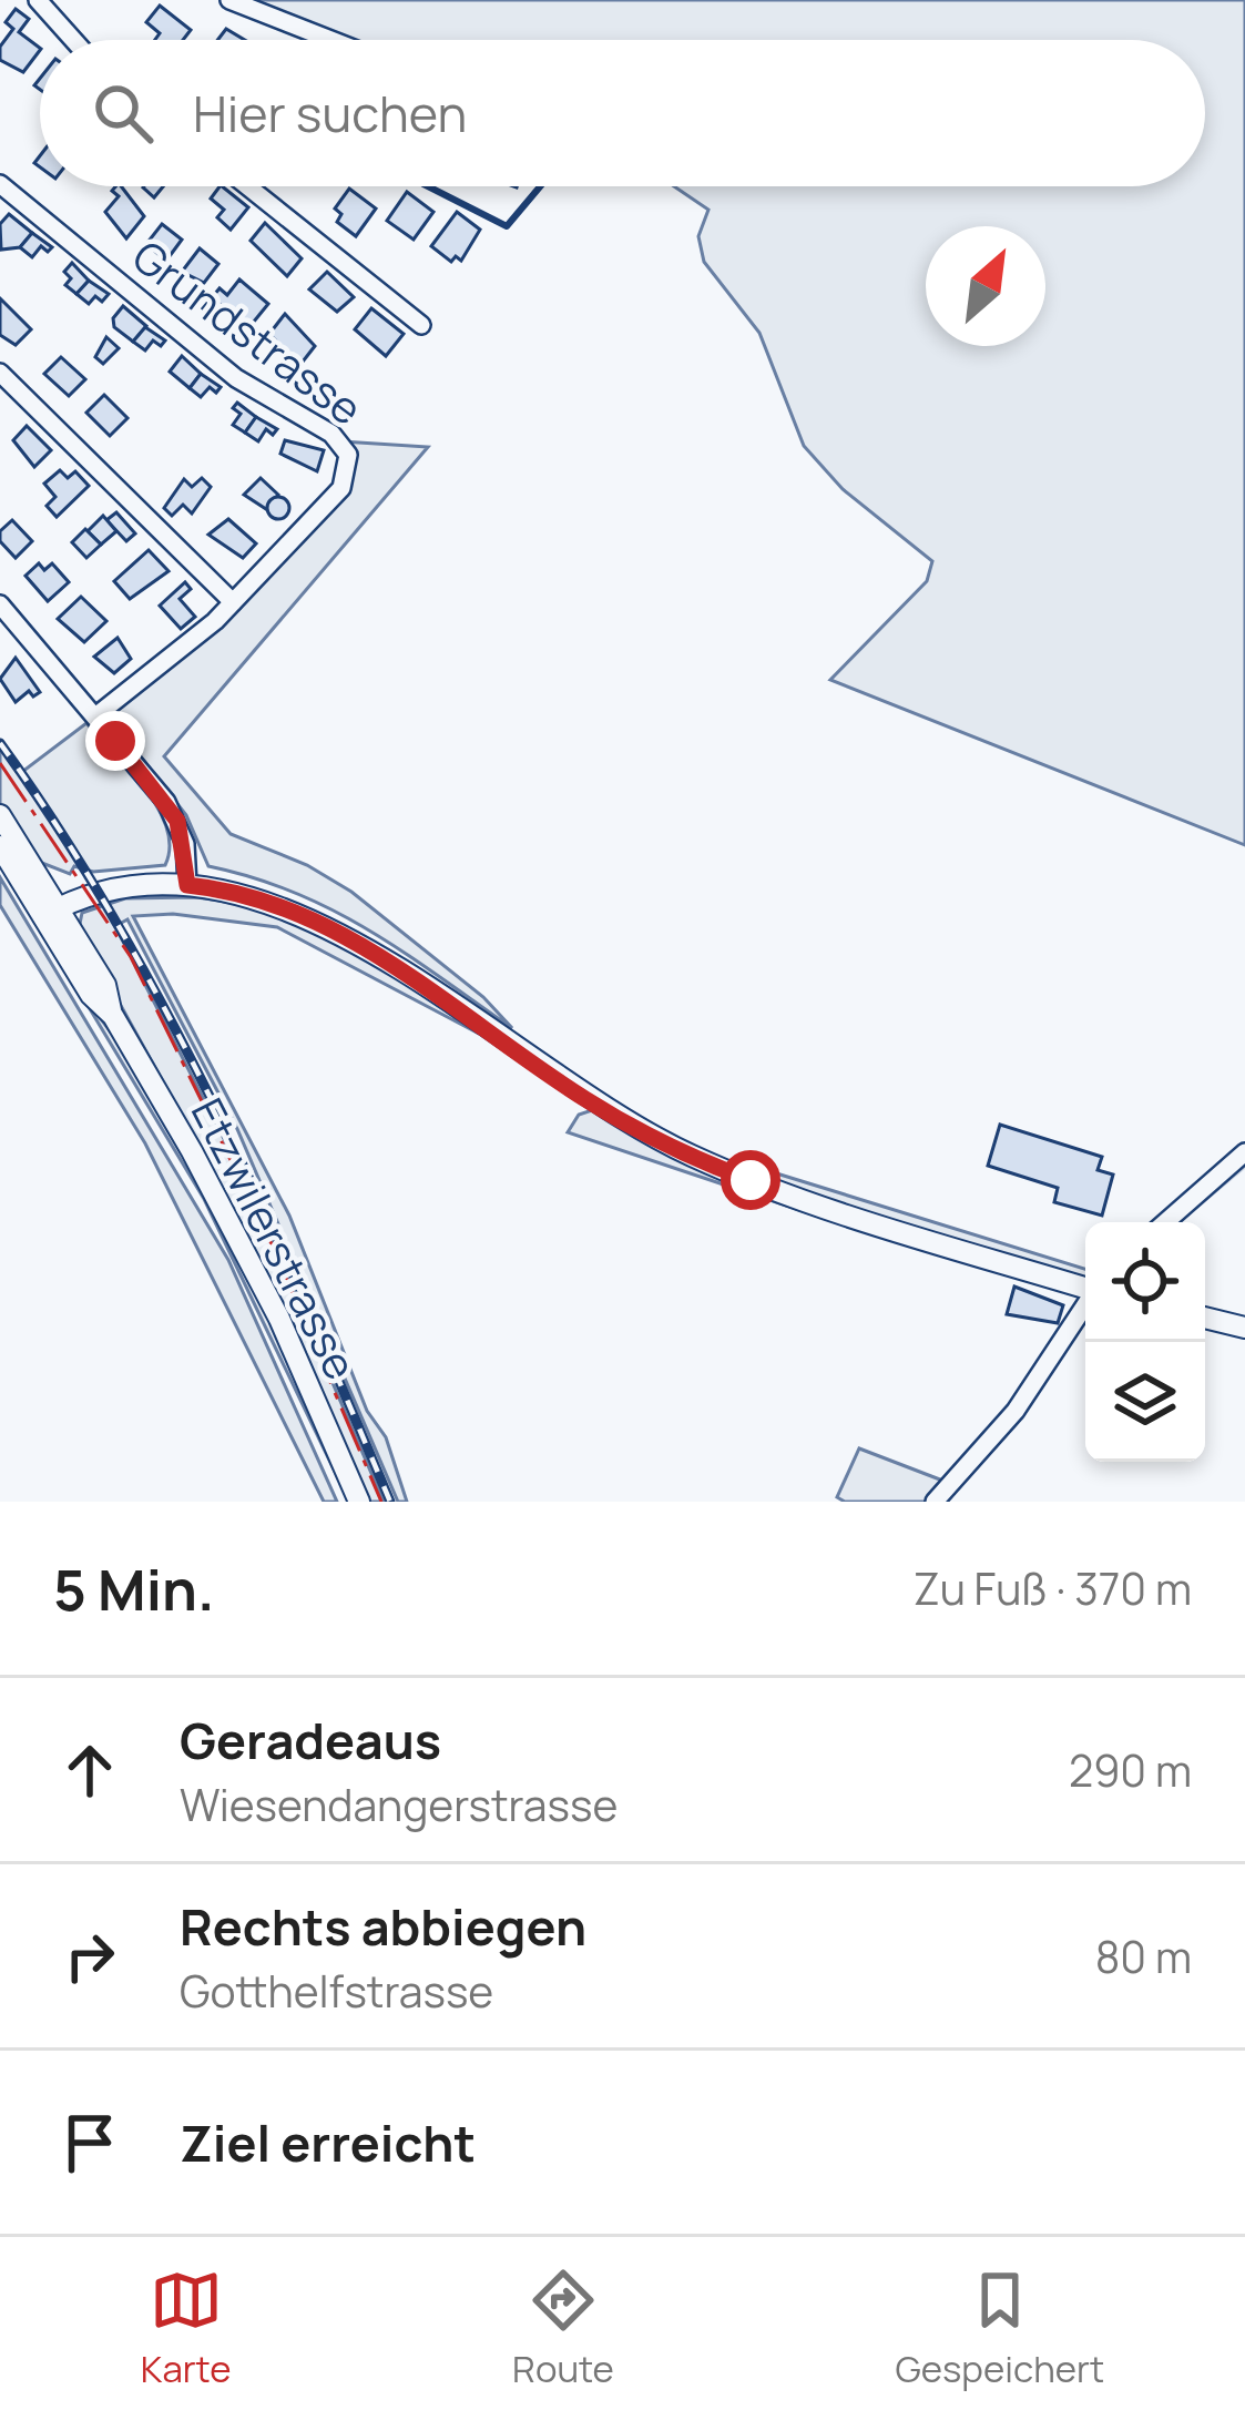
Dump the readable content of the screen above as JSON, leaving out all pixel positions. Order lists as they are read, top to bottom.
{
  "streets": {
    "main road": ["Etzwilerstrasse"],
    "street": ["Grundstrasse"]
  },
  "north": "top right",
  "page": {
    "search": "Hier suchen",
    "heading": ["5 Min.", "Zu Fuß · 370 m"],
    "list": [
      ["Geradeaus", "Wiesendangerstrasse", "290 m"],
      ["Rechts abbiegen", "Gotthelfstrasse", "80 m"],
      "Ziel erreicht"
    ],
    "nav": ["Karte", "Route", "Gespeichert"]
  }
}
